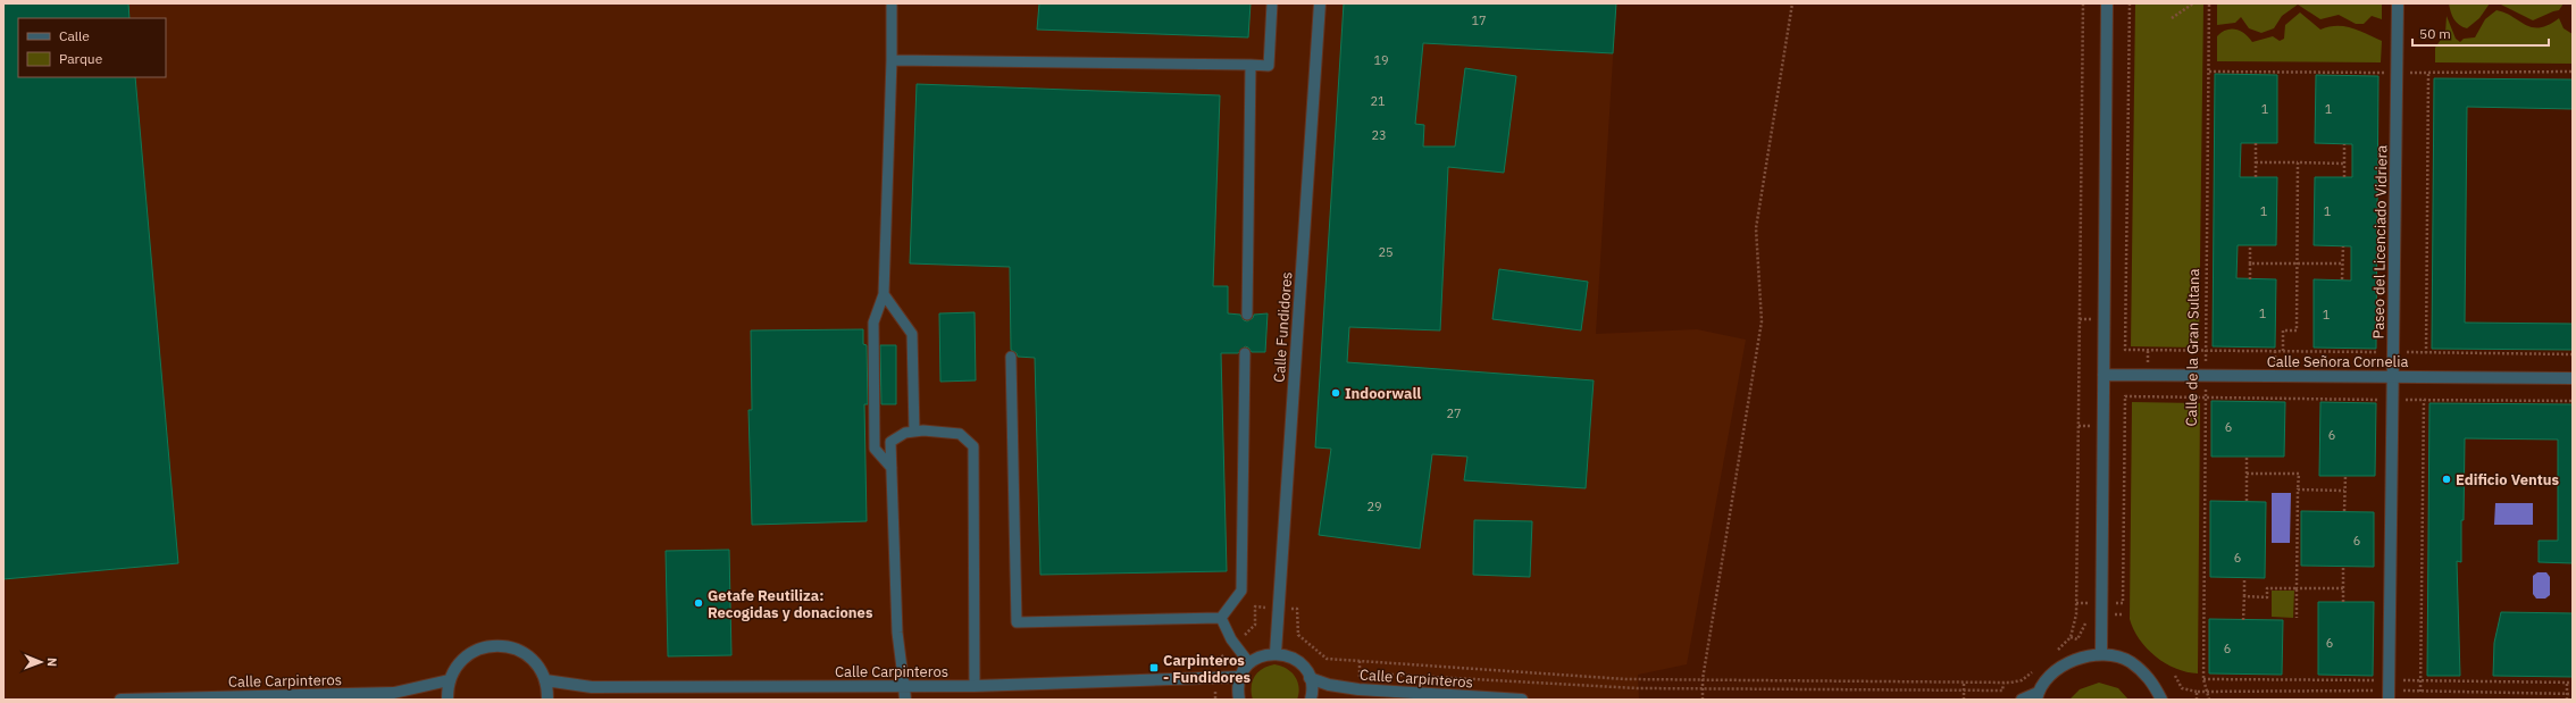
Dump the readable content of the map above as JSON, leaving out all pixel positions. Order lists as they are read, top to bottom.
{
  "streets": {
    "street": [
      "Paseo del Licenciado Vidriera",
      "Calle Fundidores",
      "Calle Señora Cornelia",
      "Calle Carpinteros"
    ],
    "path": ["Calle de la Gran Sultana"]
  },
  "crossings": [
    ["Paseo del Licenciado Vidriera", "Calle Señora Cornelia"],
    ["Calle de la Gran Sultana", "Calle Señora Cornelia"]
  ],
  "places": {
    "other": ["Indoorwall", "Edificio Ventus", "Getafe Reutiliza: Recogidas y donaciones"],
    "transit": ["Carpinteros - Fundidores"]
  },
  "house_numbers": [
    "17",
    "19",
    "21",
    "1",
    "1",
    "23",
    "1",
    "1",
    "25",
    "1",
    "1",
    "27",
    "6",
    "6",
    "29",
    "6",
    "6",
    "6",
    "6"
  ],
  "legend": ["Calle", "Parque"],
  "scale_bar": "50 m",
  "north": "right"
}
